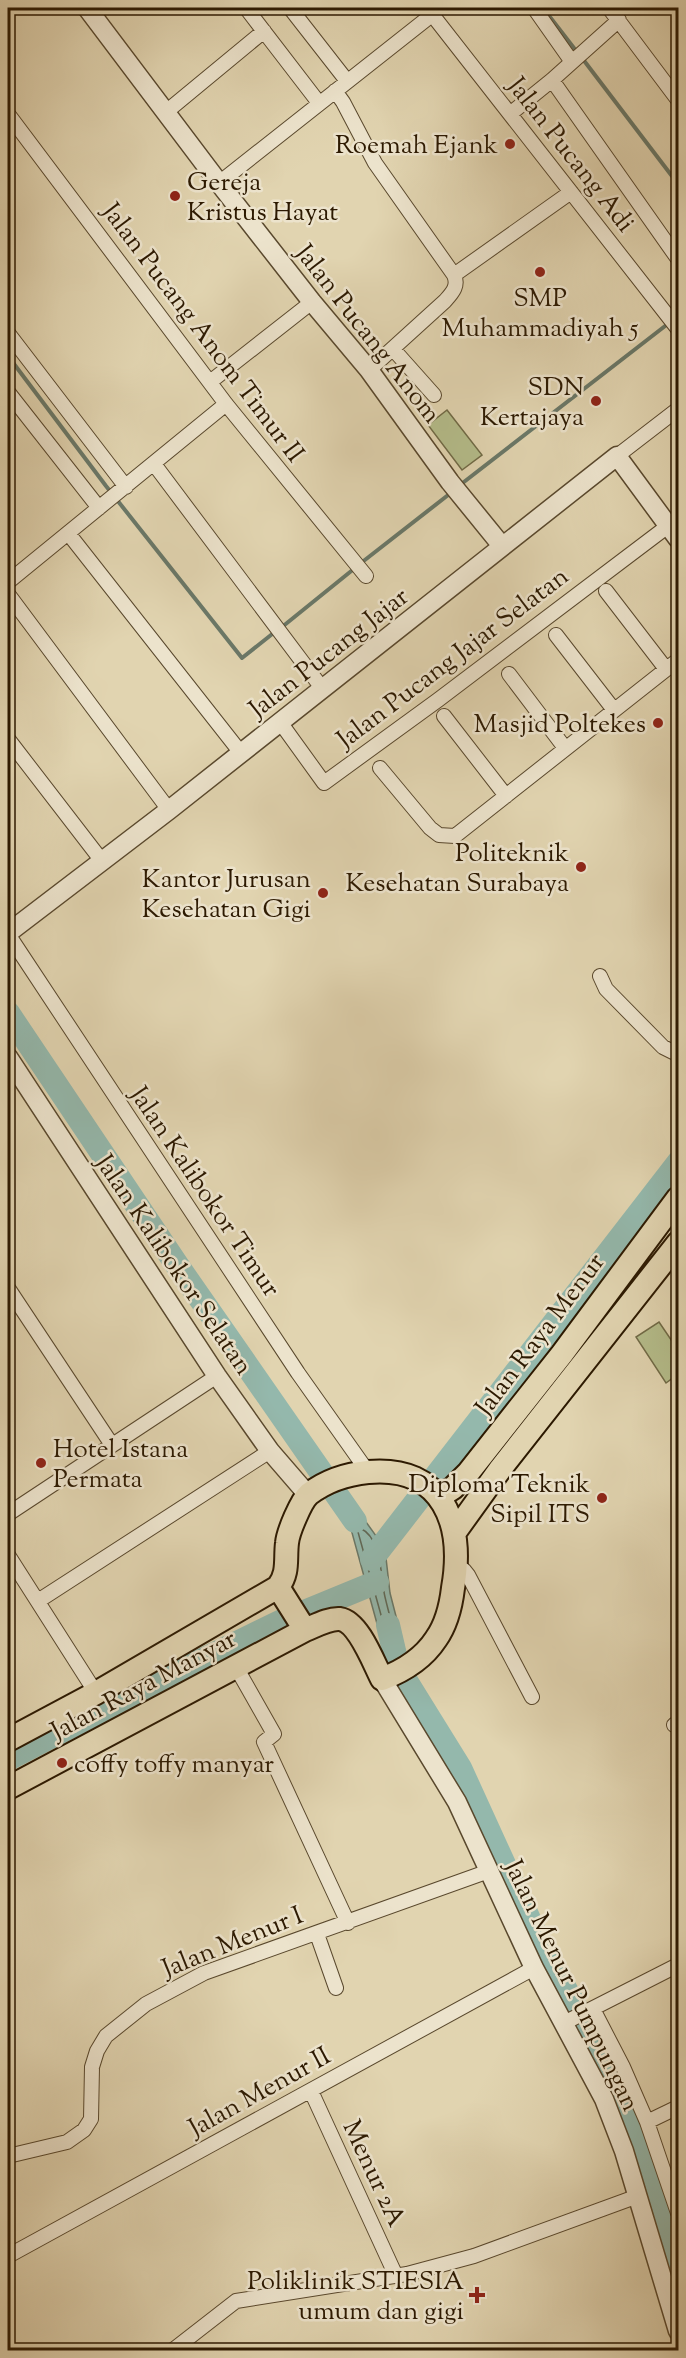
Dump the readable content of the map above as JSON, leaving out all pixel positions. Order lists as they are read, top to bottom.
{
  "streets": {
    "main road": ["Jalan Raya Menur", "Jalan Raya Manyar"],
    "street": [
      "Jalan Pucang Adi",
      "Jalan Pucang Anom Timur II",
      "Jalan Pucang Anom",
      "Jalan Pucang Jajar",
      "Jalan Pucang Jajar Selatan",
      "Jalan Kalibokor Timur",
      "Jalan Kalibokor Selatan",
      "Jalan Menur I",
      "Jalan Menur Pumpungan",
      "Jalan Menur II",
      "Menur 2A"
    ]
  },
  "crossings": [
    ["Jalan Pucang Anom", "Jalan Pucang Jajar"],
    ["Jalan Pucang Jajar", "Jalan Pucang Jajar Selatan"],
    ["Jalan Pucang Jajar", "Jalan Kalibokor Timur"],
    ["Jalan Menur I", "Jalan Menur Pumpungan"],
    ["Jalan Menur Pumpungan", "Jalan Menur II"],
    ["Jalan Menur II", "Menur 2A"]
  ],
  "places": {
    "other": [
      "Roemah Ejank",
      "Gereja Kristus Hayat",
      "SMP Muhammadiyah 5",
      "SDN Kertajaya",
      "Masjid Poltekes",
      "Politeknik Kesehatan Surabaya",
      "Kantor Jurusan Kesehatan Gigi",
      "Hotel Istana Permata",
      "Diploma Teknik Sipil ITS",
      "coffy toffy manyar"
    ],
    "health": ["Poliklinik STIESIA umum dan gigi"]
  }
}
